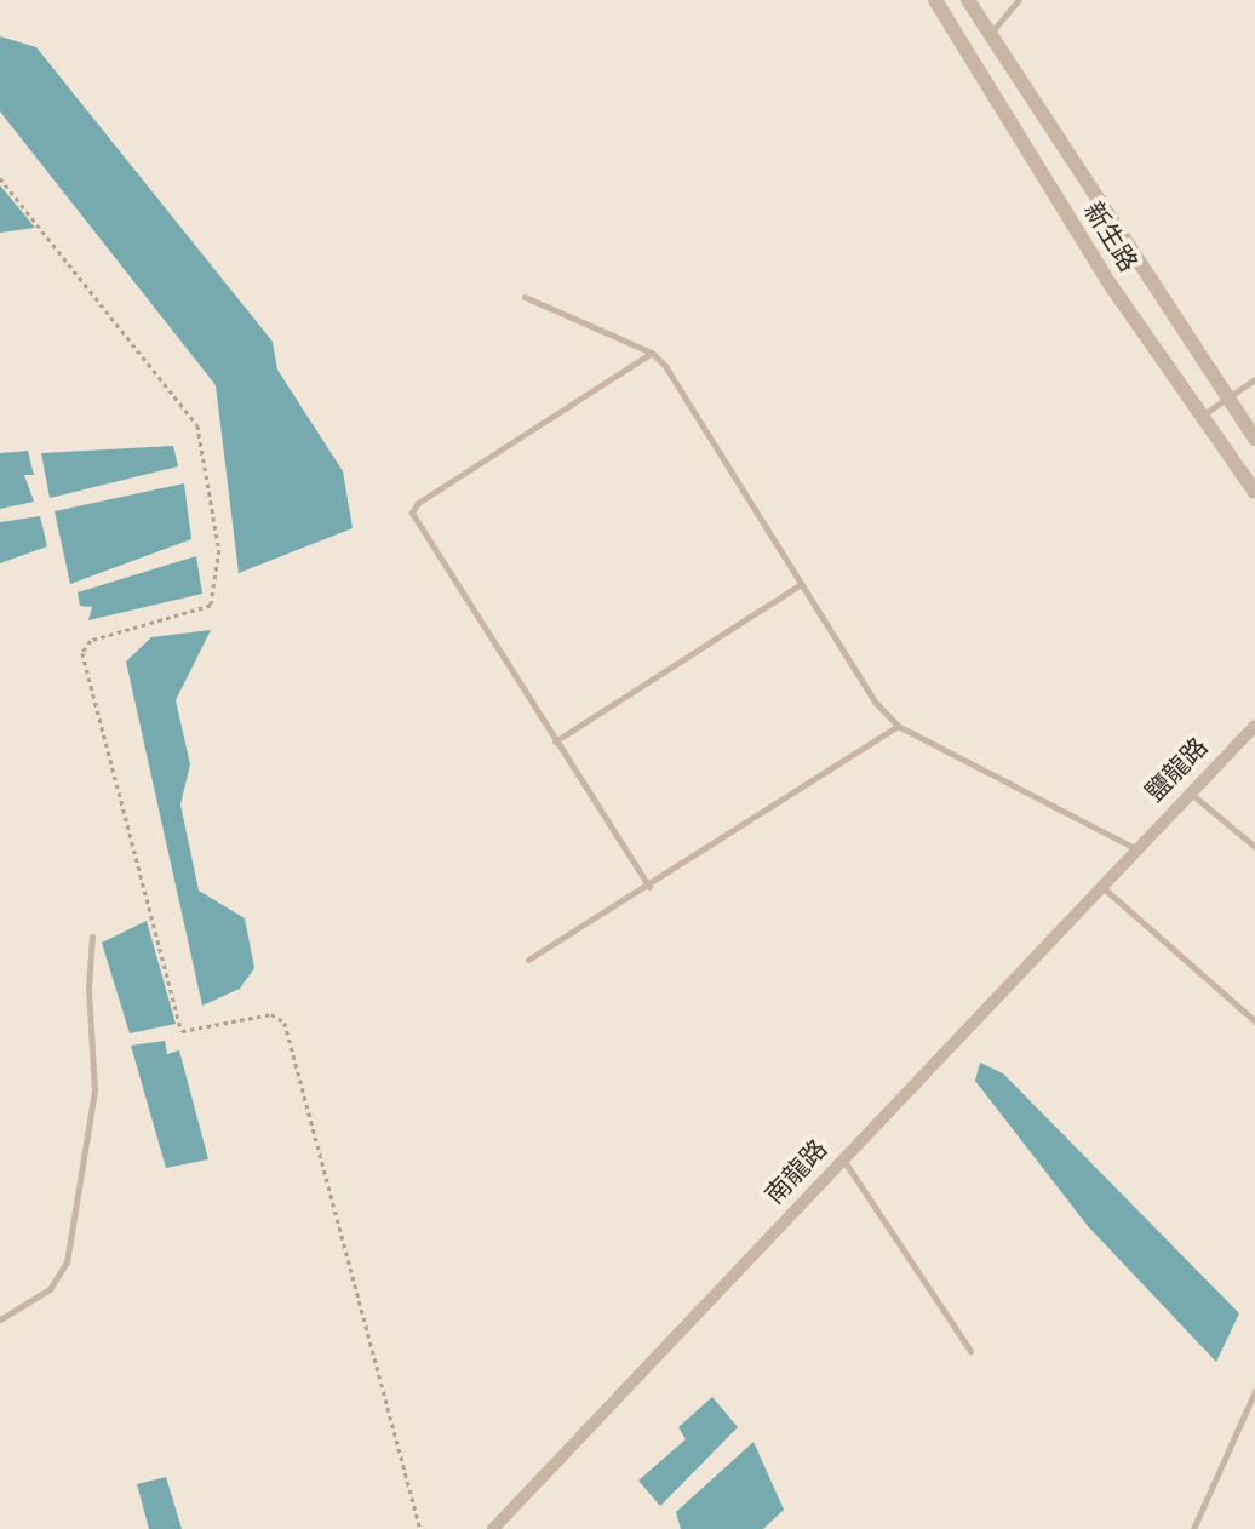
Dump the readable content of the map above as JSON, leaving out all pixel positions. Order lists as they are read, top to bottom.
{
  "streets": {
    "street": ["新生路", "鹽龍路", "南龍路"]
  },
  "crossings": [
    ["鹽龍路", "南龍路"]
  ]
}
